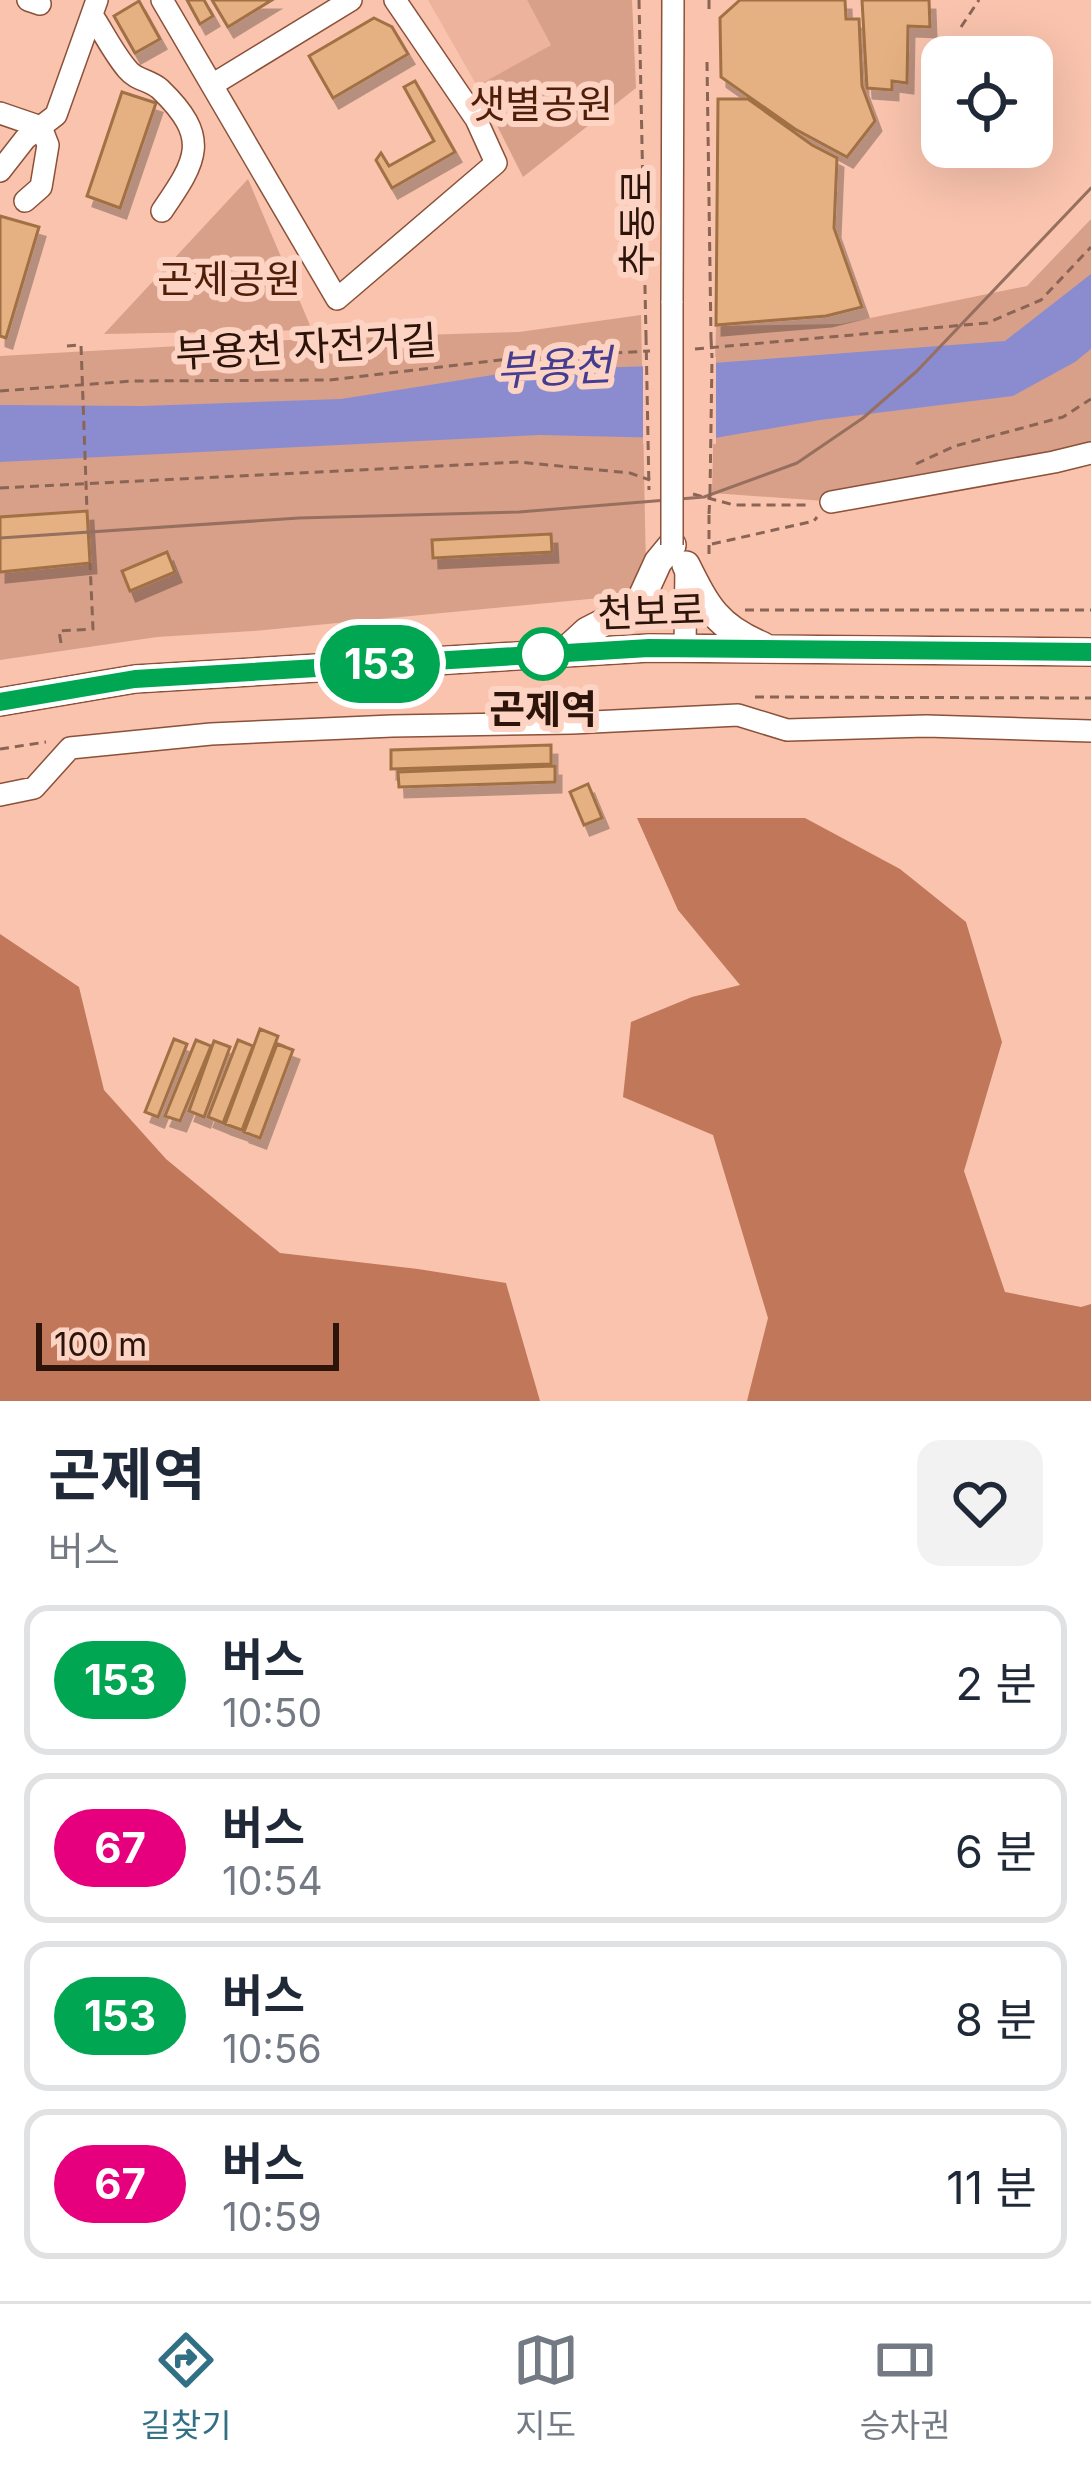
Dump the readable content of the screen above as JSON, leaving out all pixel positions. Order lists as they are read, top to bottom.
{
  "streets": {
    "main road": ["천보로"],
    "street": ["추동로"],
    "path": ["부용천 자전거길"]
  },
  "water": ["부용천"],
  "parks": ["샛별공원", "곤제공원"],
  "places": ["곤제역"],
  "lines": ["bus line 153"],
  "scale_bar": "100 m",
  "page": {
    "on_map": "153",
    "scale": "100 m",
    "heading": ["곤제역", "버스"],
    "list": [
      {
        "mark": "153",
        "name": "버스",
        "note": "10:50",
        "value": "2 분"
      },
      {
        "mark": "67",
        "name": "버스",
        "note": "10:54",
        "value": "6 분"
      },
      {
        "mark": "153",
        "name": "버스",
        "note": "10:56",
        "value": "8 분"
      },
      {
        "mark": "67",
        "name": "버스",
        "note": "10:59",
        "value": "11 분"
      }
    ],
    "tabs": ["길찾기", "지도", "승차권"]
  }
}
